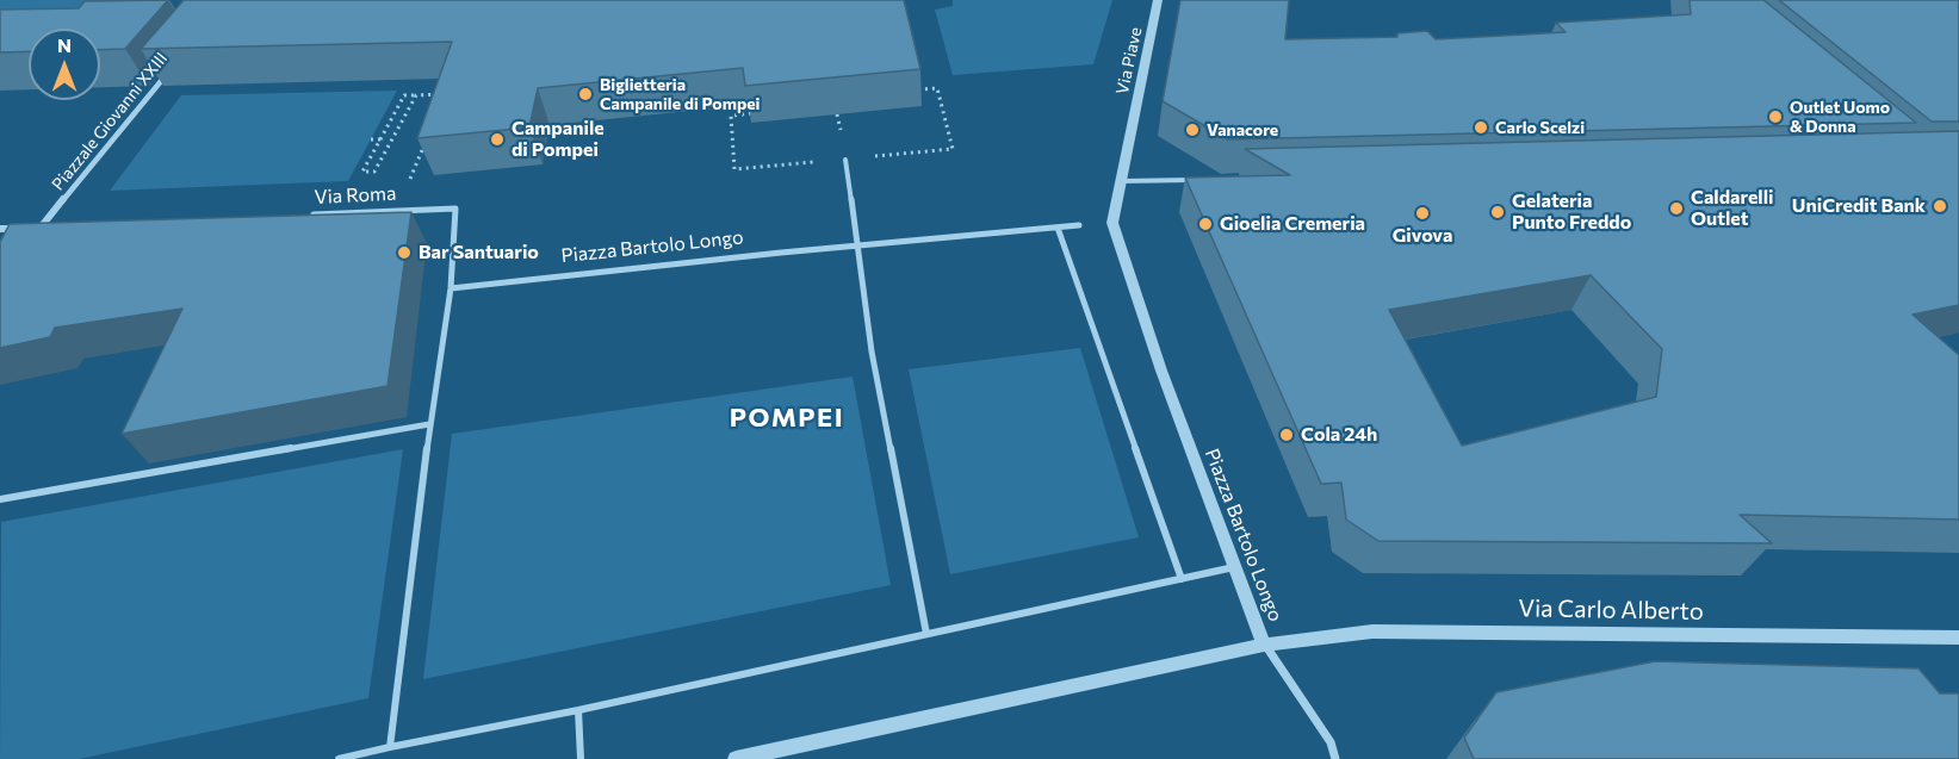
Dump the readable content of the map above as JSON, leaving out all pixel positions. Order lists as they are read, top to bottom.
{
  "streets": {
    "street": [
      "Via Piave",
      "Piazzale Giovanni XXIII",
      "Via Roma",
      "Piazza Bartolo Longo",
      "Via Carlo Alberto"
    ]
  },
  "crossings": [
    ["Via Piave", "Piazza Bartolo Longo"],
    ["Via Roma", "Piazza Bartolo Longo"],
    ["Piazza Bartolo Longo", "Via Carlo Alberto"]
  ],
  "districts": ["POMPEI"],
  "places": [
    "Biglietteria Campanile di Pompei",
    "Outlet Uomo & Donna",
    "Carlo Scelzi",
    "Vanacore",
    "Campanile di Pompei",
    "UniCredit Bank",
    "Caldarelli Outlet",
    "Gelateria Punto Freddo",
    "Givova",
    "Gioelia Cremeria",
    "Bar Santuario",
    "Cola 24h"
  ],
  "north": "top"
}
